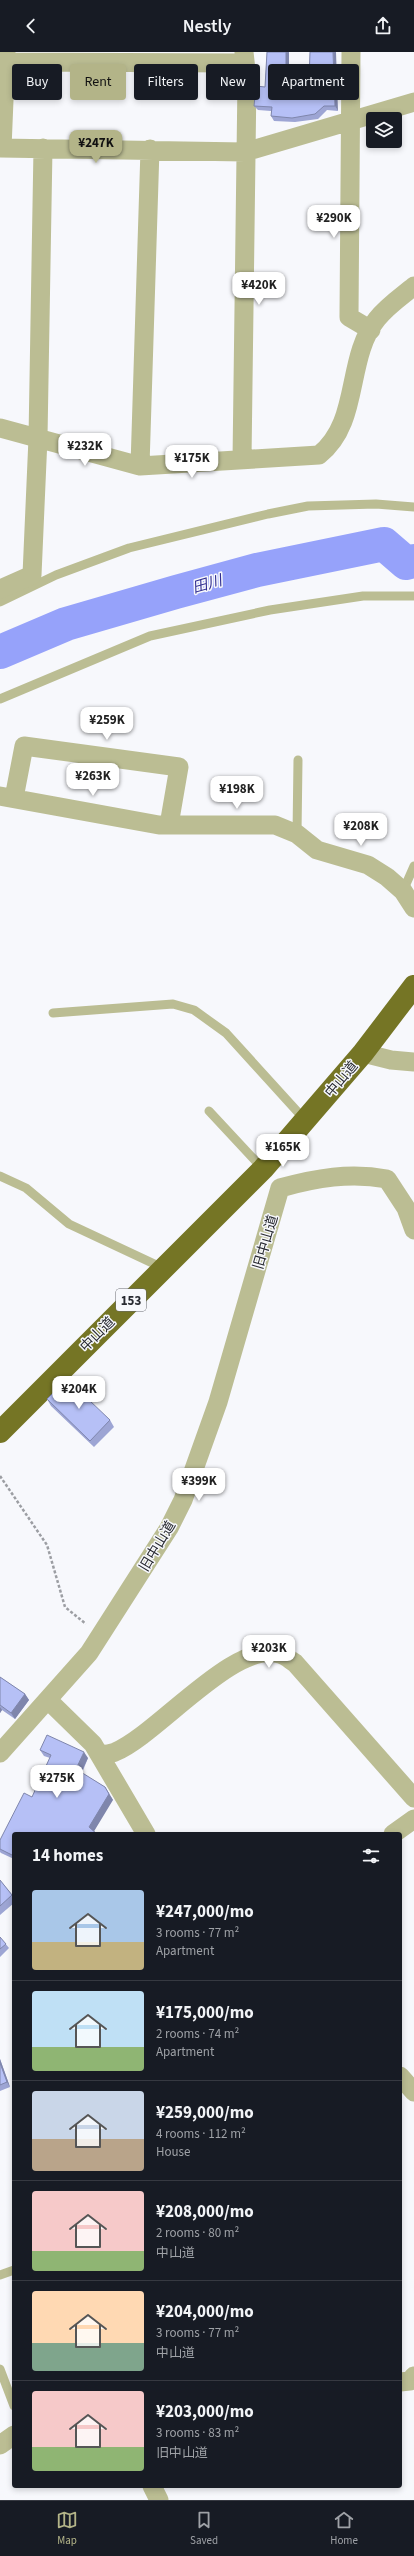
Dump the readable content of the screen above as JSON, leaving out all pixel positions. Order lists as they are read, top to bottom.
{
  "streets": {
    "highway": ["中山道", "153"],
    "street": ["旧中山道"]
  },
  "water": ["田川"],
  "page": {
    "header": "Nestly",
    "chip": [
      "Buy",
      "Rent",
      "Filters",
      "New",
      "Apartment"
    ],
    "price": [
      "¥247K",
      "¥290K",
      "¥420K",
      "¥232K",
      "¥175K",
      "¥259K",
      "¥263K",
      "¥198K",
      "¥208K",
      "¥165K",
      "¥204K",
      "¥399K",
      "¥203K",
      "¥275K"
    ],
    "heading": "14 homes",
    "list": [
      {
        "name": "¥247,000/mo",
        "note": "3 rooms · 77 m² · Apartment"
      },
      {
        "name": "¥175,000/mo",
        "note": "2 rooms · 74 m² · Apartment"
      },
      {
        "name": "¥259,000/mo",
        "note": "4 rooms · 112 m² · House"
      },
      {
        "name": "¥208,000/mo",
        "note": "2 rooms · 80 m² · 中山道"
      },
      {
        "name": "¥204,000/mo",
        "note": "3 rooms · 77 m² · 中山道"
      },
      {
        "name": "¥203,000/mo",
        "note": "3 rooms · 83 m² · 旧中山道"
      }
    ],
    "tabs": ["Map", "Saved", "Home"]
  }
}
